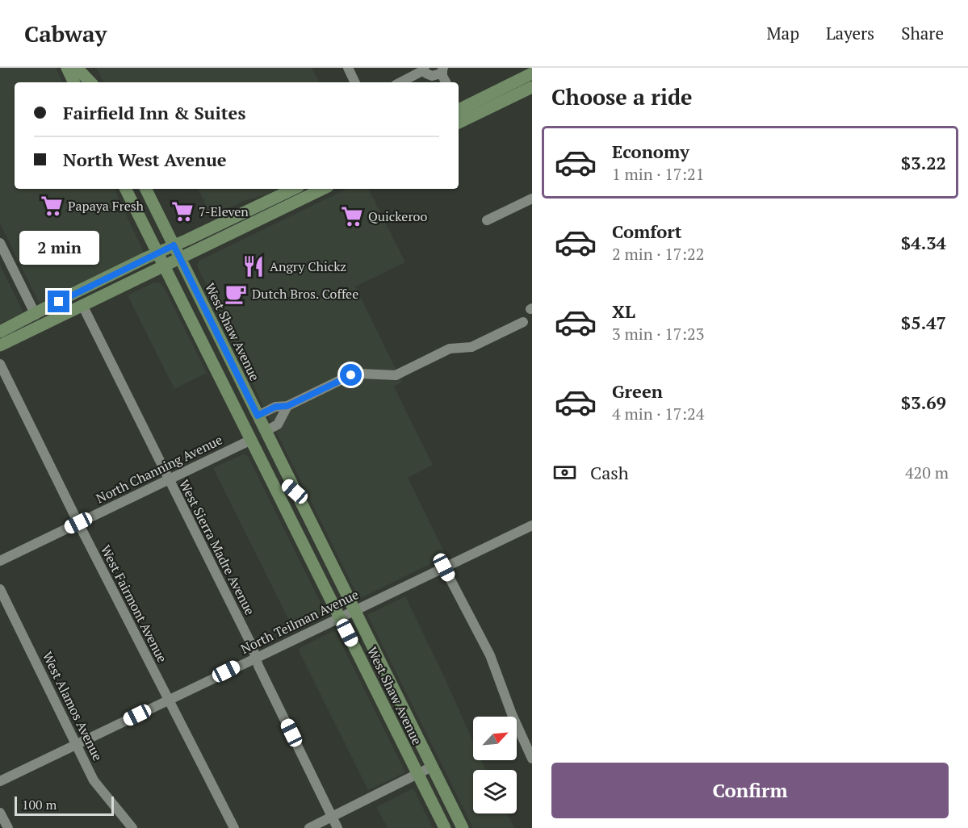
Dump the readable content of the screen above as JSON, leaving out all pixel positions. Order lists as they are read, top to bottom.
{
  "streets": {
    "main road": ["West Shaw Avenue"],
    "street": [
      "North Channing Avenue",
      "West Sierra Madre Avenue",
      "West Fairmont Avenue",
      "North Teilman Avenue",
      "West Alamos Avenue"
    ]
  },
  "crossings": [
    ["West Shaw Avenue", "North Channing Avenue"],
    ["West Shaw Avenue", "North Teilman Avenue"],
    ["North Channing Avenue", "West Sierra Madre Avenue"],
    ["North Channing Avenue", "West Fairmont Avenue"],
    ["West Sierra Madre Avenue", "North Teilman Avenue"],
    ["West Fairmont Avenue", "North Teilman Avenue"],
    ["North Teilman Avenue", "West Alamos Avenue"]
  ],
  "places": {
    "supermarket": ["Papaya Fresh", "7-Eleven", "Quickeroo"],
    "restaurant": ["Angry Chickz"],
    "cafe": ["Dutch Bros. Coffee"]
  },
  "scale_bar": "100 m",
  "north": "top right",
  "page": {
    "header": "Cabway",
    "nav": ["Map", "Layers", "Share"],
    "heading": "Choose a ride",
    "banner": ["Fairfield Inn & Suites", "North West Avenue"],
    "list": [
      {
        "name": "Economy",
        "note": "1 min · 17:21",
        "value": "$3.22"
      },
      {
        "name": "Comfort",
        "note": "2 min · 17:22",
        "value": "$4.34"
      },
      {
        "name": "XL",
        "note": "3 min · 17:23",
        "value": "$5.47"
      },
      {
        "name": "Green",
        "note": "4 min · 17:24",
        "value": "$3.69"
      }
    ],
    "bubble": "2 min",
    "pay": ["Cash", "420 m"],
    "buttons": "Confirm",
    "scale": "100 m"
  }
}
